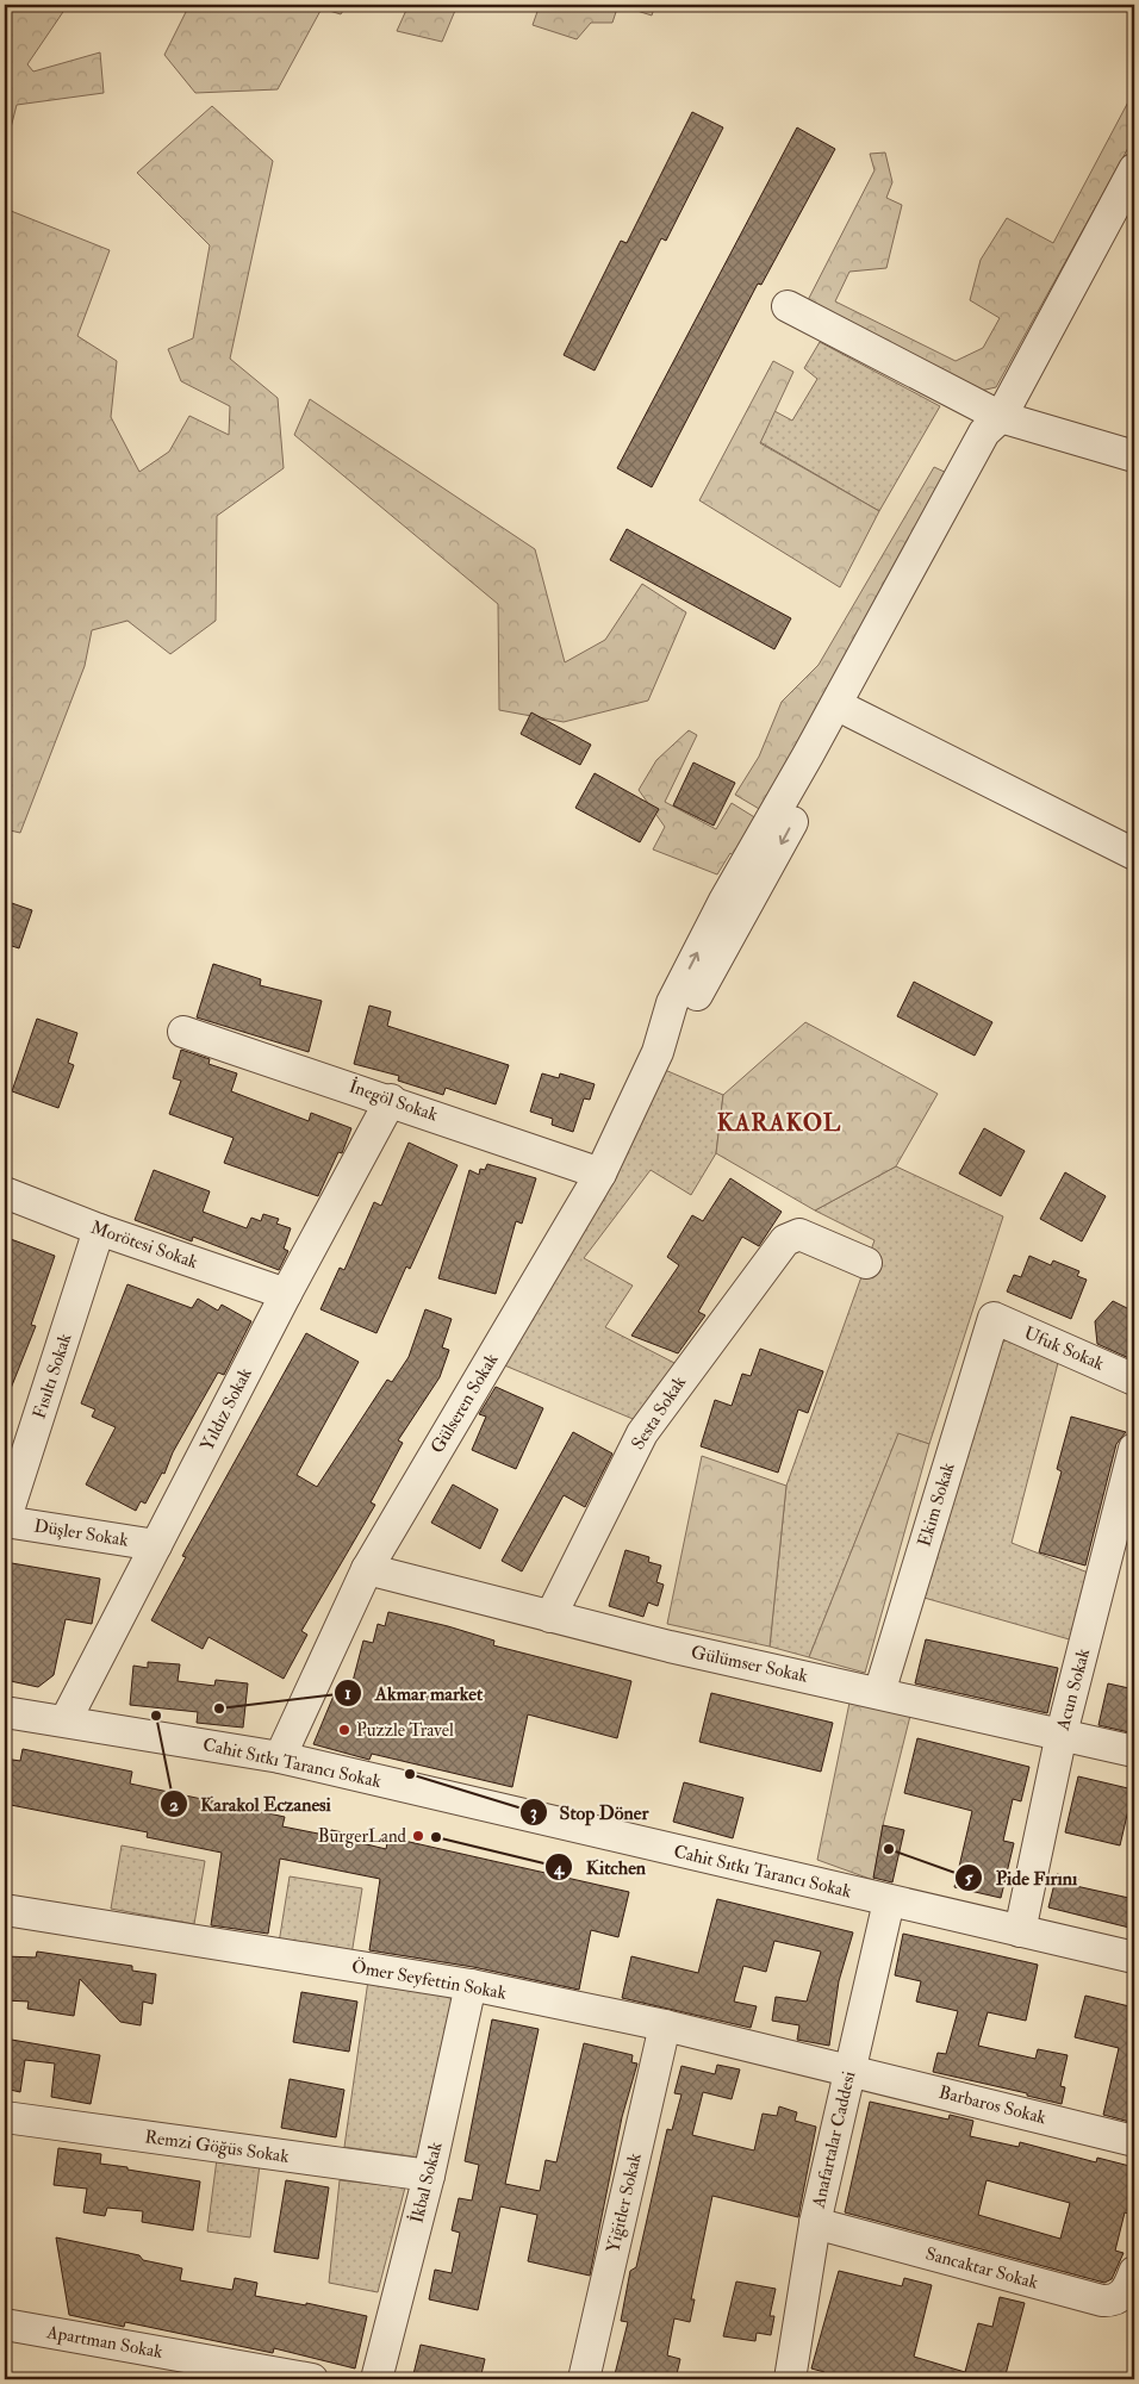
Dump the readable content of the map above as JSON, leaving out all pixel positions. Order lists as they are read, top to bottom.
{
  "streets": {
    "street": [
      "İnegöl Sokak",
      "Morötesi Sokak",
      "Ufuk Sokak",
      "Fısıltı Sokak",
      "Gülseren Sokak",
      "Yıldız Sokak",
      "Sesta Sokak",
      "Ekim Sokak",
      "Düşler Sokak",
      "Gülümser Sokak",
      "Acun Sokak",
      "Cahit Sıtkı Tarancı Sokak",
      "Ömer Seyfettin Sokak",
      "Barbaros Sokak",
      "Anafartalar Caddesi",
      "Remzi Göğüs Sokak",
      "İkbal Sokak",
      "Yiğitler Sokak",
      "Sancaktar Sokak",
      "Apartman Sokak"
    ]
  },
  "crossings": [
    ["İnegöl Sokak", "Gülseren Sokak"],
    ["İnegöl Sokak", "Yıldız Sokak"],
    ["Morötesi Sokak", "Fısıltı Sokak"],
    ["Morötesi Sokak", "Yıldız Sokak"],
    ["Ufuk Sokak", "Ekim Sokak"],
    ["Fısıltı Sokak", "Düşler Sokak"],
    ["Gülseren Sokak", "Gülümser Sokak"],
    ["Gülseren Sokak", "Cahit Sıtkı Tarancı Sokak"],
    ["Yıldız Sokak", "Düşler Sokak"],
    ["Yıldız Sokak", "Cahit Sıtkı Tarancı Sokak"],
    ["Sesta Sokak", "Gülümser Sokak"],
    ["Ekim Sokak", "Gülümser Sokak"],
    ["Gülümser Sokak", "Acun Sokak"],
    ["Acun Sokak", "Cahit Sıtkı Tarancı Sokak"],
    ["Cahit Sıtkı Tarancı Sokak", "Anafartalar Caddesi"],
    ["Ömer Seyfettin Sokak", "Barbaros Sokak"],
    ["Ömer Seyfettin Sokak", "Anafartalar Caddesi"],
    ["Ömer Seyfettin Sokak", "İkbal Sokak"],
    ["Ömer Seyfettin Sokak", "Yiğitler Sokak"],
    ["Barbaros Sokak", "Anafartalar Caddesi"],
    ["Anafartalar Caddesi", "Sancaktar Sokak"],
    ["Remzi Göğüs Sokak", "İkbal Sokak"]
  ],
  "districts": ["KARAKOL"],
  "places": [
    "Akmar market",
    "Karakol Eczanesi",
    "Puzzle Travel",
    "Stop Döner",
    "BurgerLand",
    "Kitchen",
    "Pide Fırını"
  ]
}
